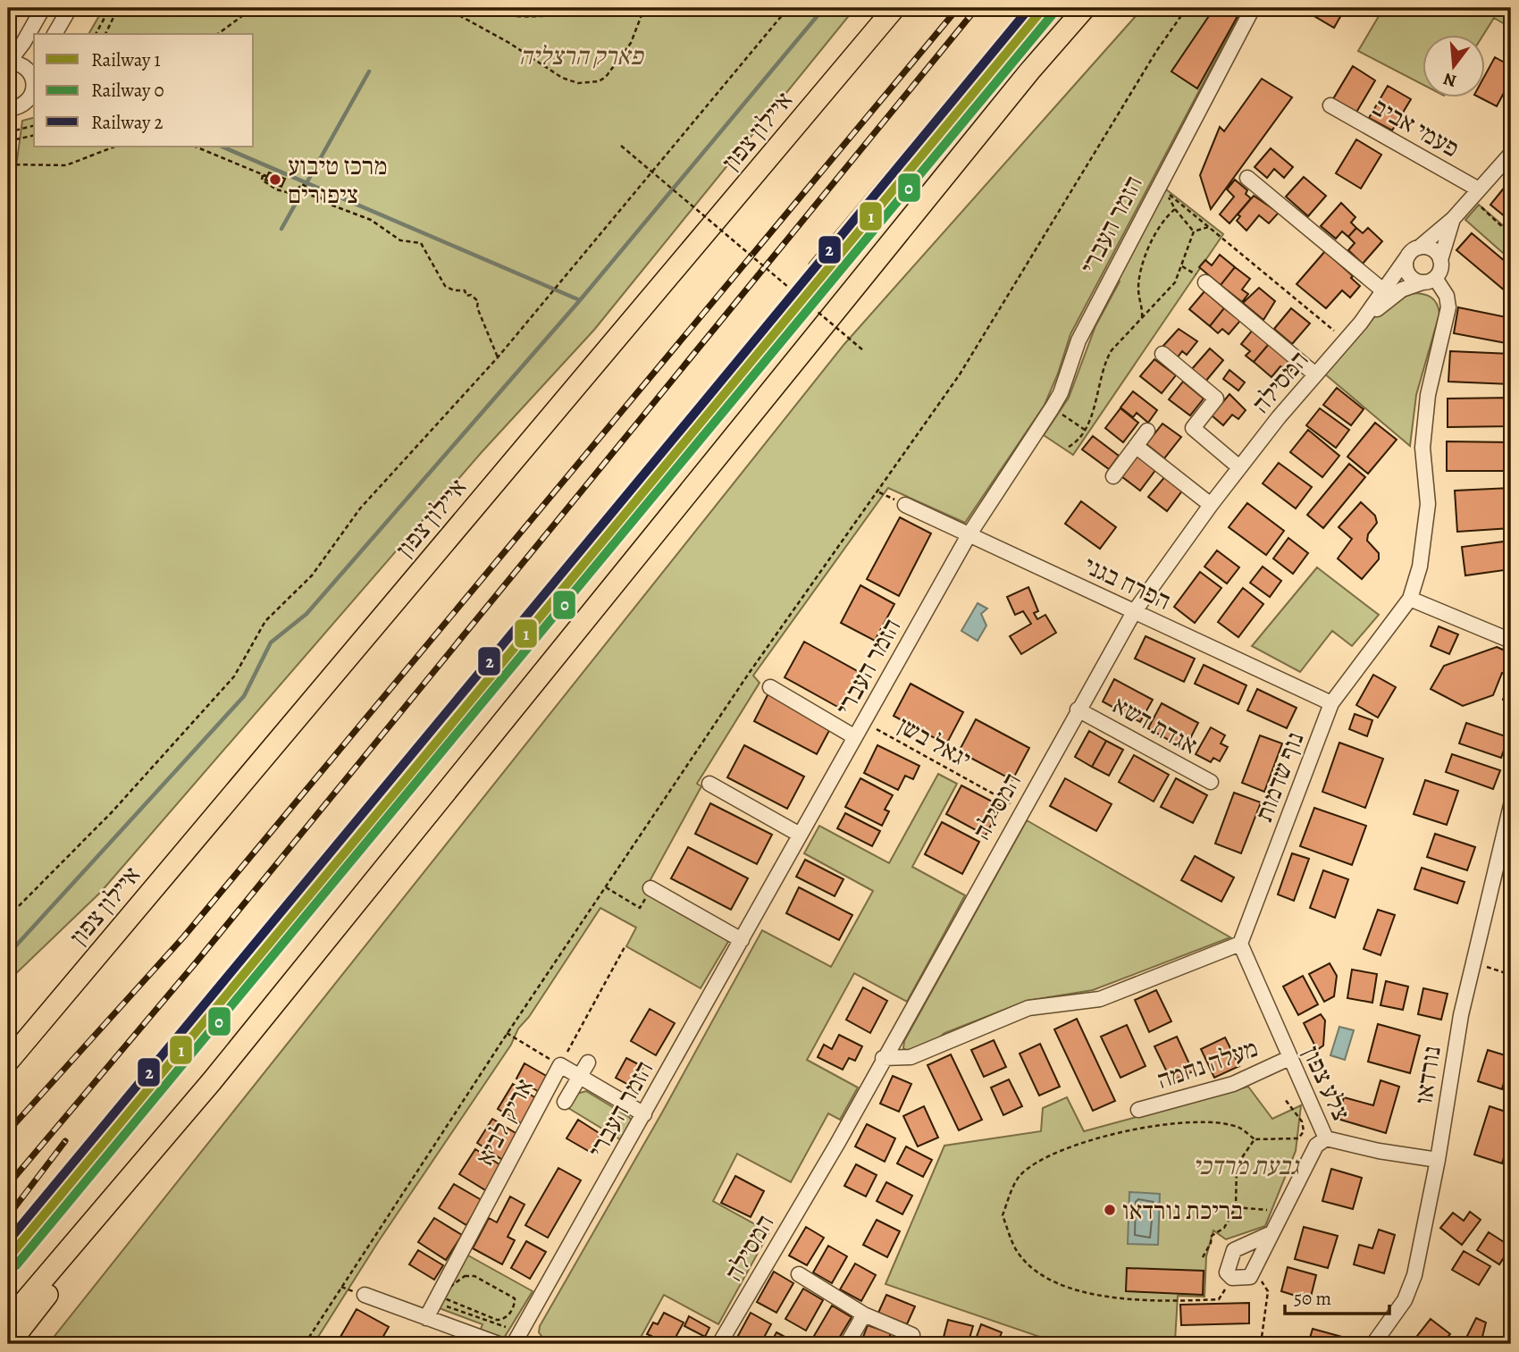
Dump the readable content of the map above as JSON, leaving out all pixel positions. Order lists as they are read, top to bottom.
{
  "streets": {
    "highway": ["איילון צפון"],
    "street": [
      "פעמי אביב",
      "הזמר העברי",
      "המסילה",
      "הפרח בגני",
      "אגדת דשא",
      "נוף שדמות",
      "מעלה נחמה",
      "נורדאו",
      "צלע צפון",
      "אריק לביא"
    ],
    "path": ["יגאל בשן"]
  },
  "crossings": [
    ["פעמי אביב", "המסילה"],
    ["הזמר העברי", "הפרח בגני"],
    ["הזמר העברי", "יגאל בשן"],
    ["המסילה", "הפרח בגני"],
    ["המסילה", "אגדת דשא"],
    ["המסילה", "יגאל בשן"],
    ["המסילה", "נוף שדמות"],
    ["הפרח בגני", "נוף שדמות"],
    ["נוף שדמות", "צלע צפון"],
    ["מעלה נחמה", "צלע צפון"],
    ["נורדאו", "צלע צפון"]
  ],
  "parks": ["פארק הרצליה", "גבעת מרדכי"],
  "places": ["מרכז טיבוע ציפורים", "בריכת נורדאו"],
  "lines": ["rail line 1", "rail line 2", "rail line 0"],
  "legend": ["Railway 1", "Railway 0", "Railway 2"],
  "scale_bar": "50 m",
  "north": "bottom"
}
